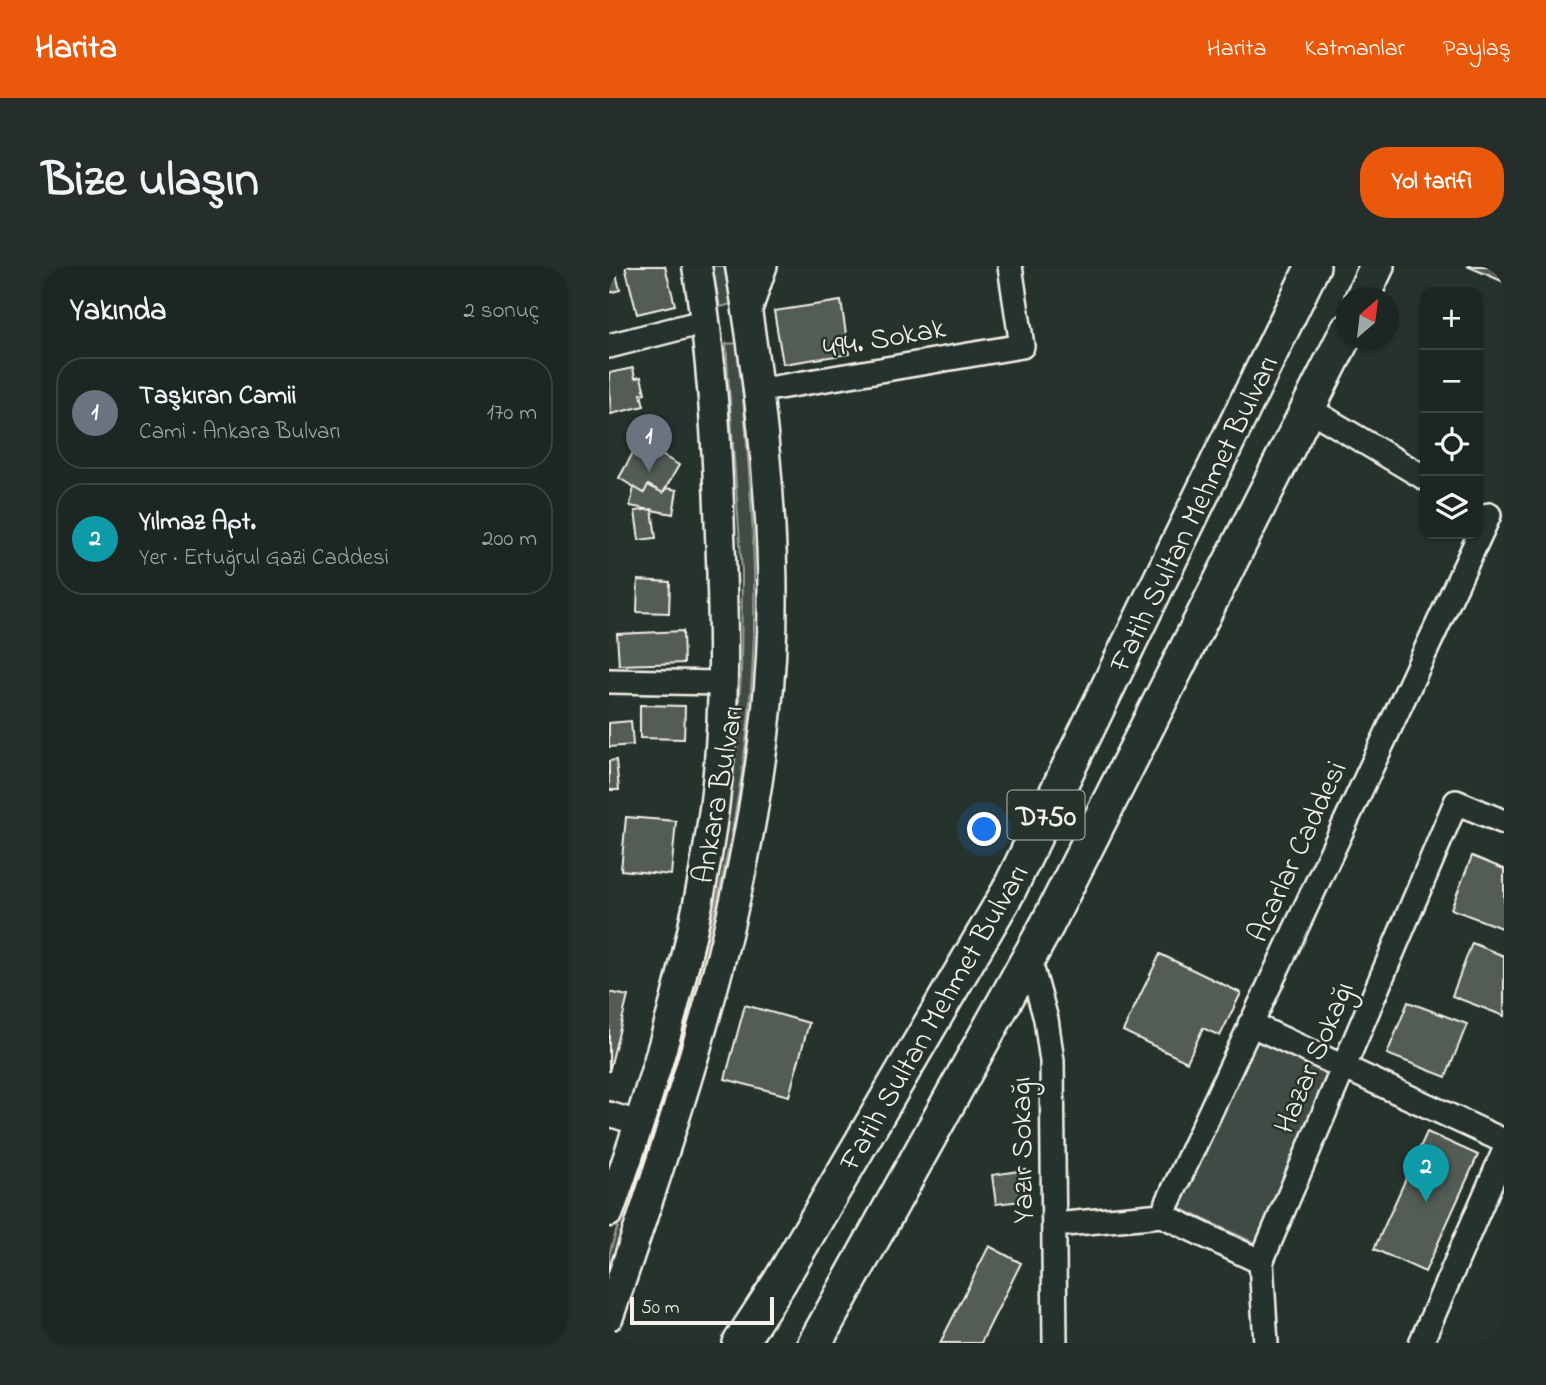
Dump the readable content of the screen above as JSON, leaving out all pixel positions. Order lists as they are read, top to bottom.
{
  "streets": {
    "highway": ["Fatih Sultan Mehmet Bulvarı", "D750"],
    "main road": ["Ankara Bulvarı"],
    "street": [
      "494. Sokak",
      "Acarlar Caddesi",
      "Hazar Sokağı",
      "Yazır Sokağı"
    ]
  },
  "crossings": [
    ["494. Sokak", "Ankara Bulvarı"],
    ["Fatih Sultan Mehmet Bulvarı", "Yazır Sokağı"]
  ],
  "scale_bar": "50 m",
  "north": "top right",
  "page": {
    "header": "Harita",
    "nav": ["Harita", "Katmanlar", "Paylaş"],
    "title": "Bize ulaşın",
    "buttons": "Yol tarifi",
    "heading": ["Yakında", "2 sonuç"],
    "map_buttons": ["+", "−"],
    "list": [
      {
        "mark": "1",
        "name": "Taşkıran Camii",
        "note": "Cami · Ankara Bulvarı",
        "value": "170 m"
      },
      {
        "mark": "2",
        "name": "Yılmaz Apt.",
        "note": "Yer · Ertuğrul Gazi Caddesi",
        "value": "200 m"
      }
    ],
    "pins": ["1", "2"],
    "scale": "50 m"
  }
}
